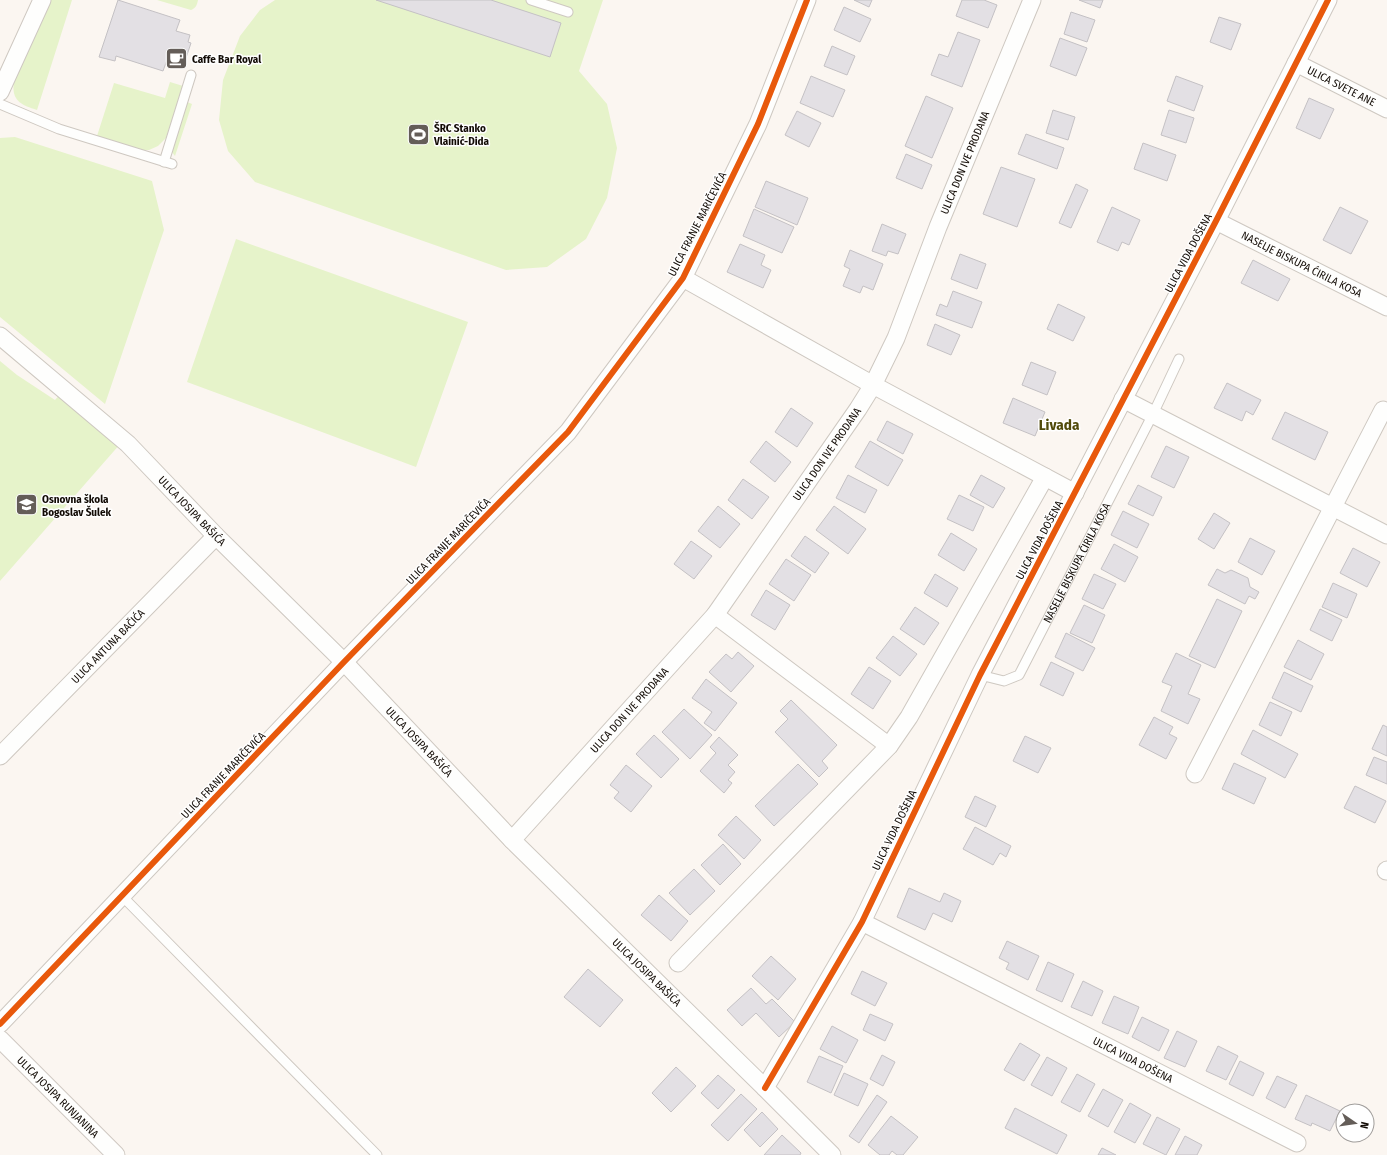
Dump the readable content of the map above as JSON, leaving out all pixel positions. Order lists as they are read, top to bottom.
{
  "streets": {
    "street": [
      "ULICA SVETE ANE",
      "ULICA DON IVE PRODANA",
      "ULICA FRANJE MARIČEVIĆA",
      "ULICA VIDA DOŠENA",
      "NASELJE BISKUPA ĆIRILA KOSA",
      "ULICA JOSIPA BAŠIĆA",
      "ULICA ANTUNA BAČIĆA",
      "ULICA JOSIPA RUNJANINA"
    ]
  },
  "crossings": [
    ["ULICA SVETE ANE", "ULICA VIDA DOŠENA"],
    ["ULICA DON IVE PRODANA", "ULICA JOSIPA BAŠIĆA"],
    ["ULICA FRANJE MARIČEVIĆA", "ULICA JOSIPA BAŠIĆA"],
    ["ULICA VIDA DOŠENA", "NASELJE BISKUPA ĆIRILA KOSA"],
    ["ULICA VIDA DOŠENA", "ULICA JOSIPA BAŠIĆA"],
    ["ULICA JOSIPA BAŠIĆA", "ULICA ANTUNA BAČIĆA"]
  ],
  "districts": ["Livada"],
  "places": {
    "cafe": ["Caffe Bar Royal"],
    "sports": ["ŠRC Stanko Vlainić-Dida"],
    "school or university": ["Osnovna škola Bogoslav Šulek"]
  },
  "north": "right"
}
